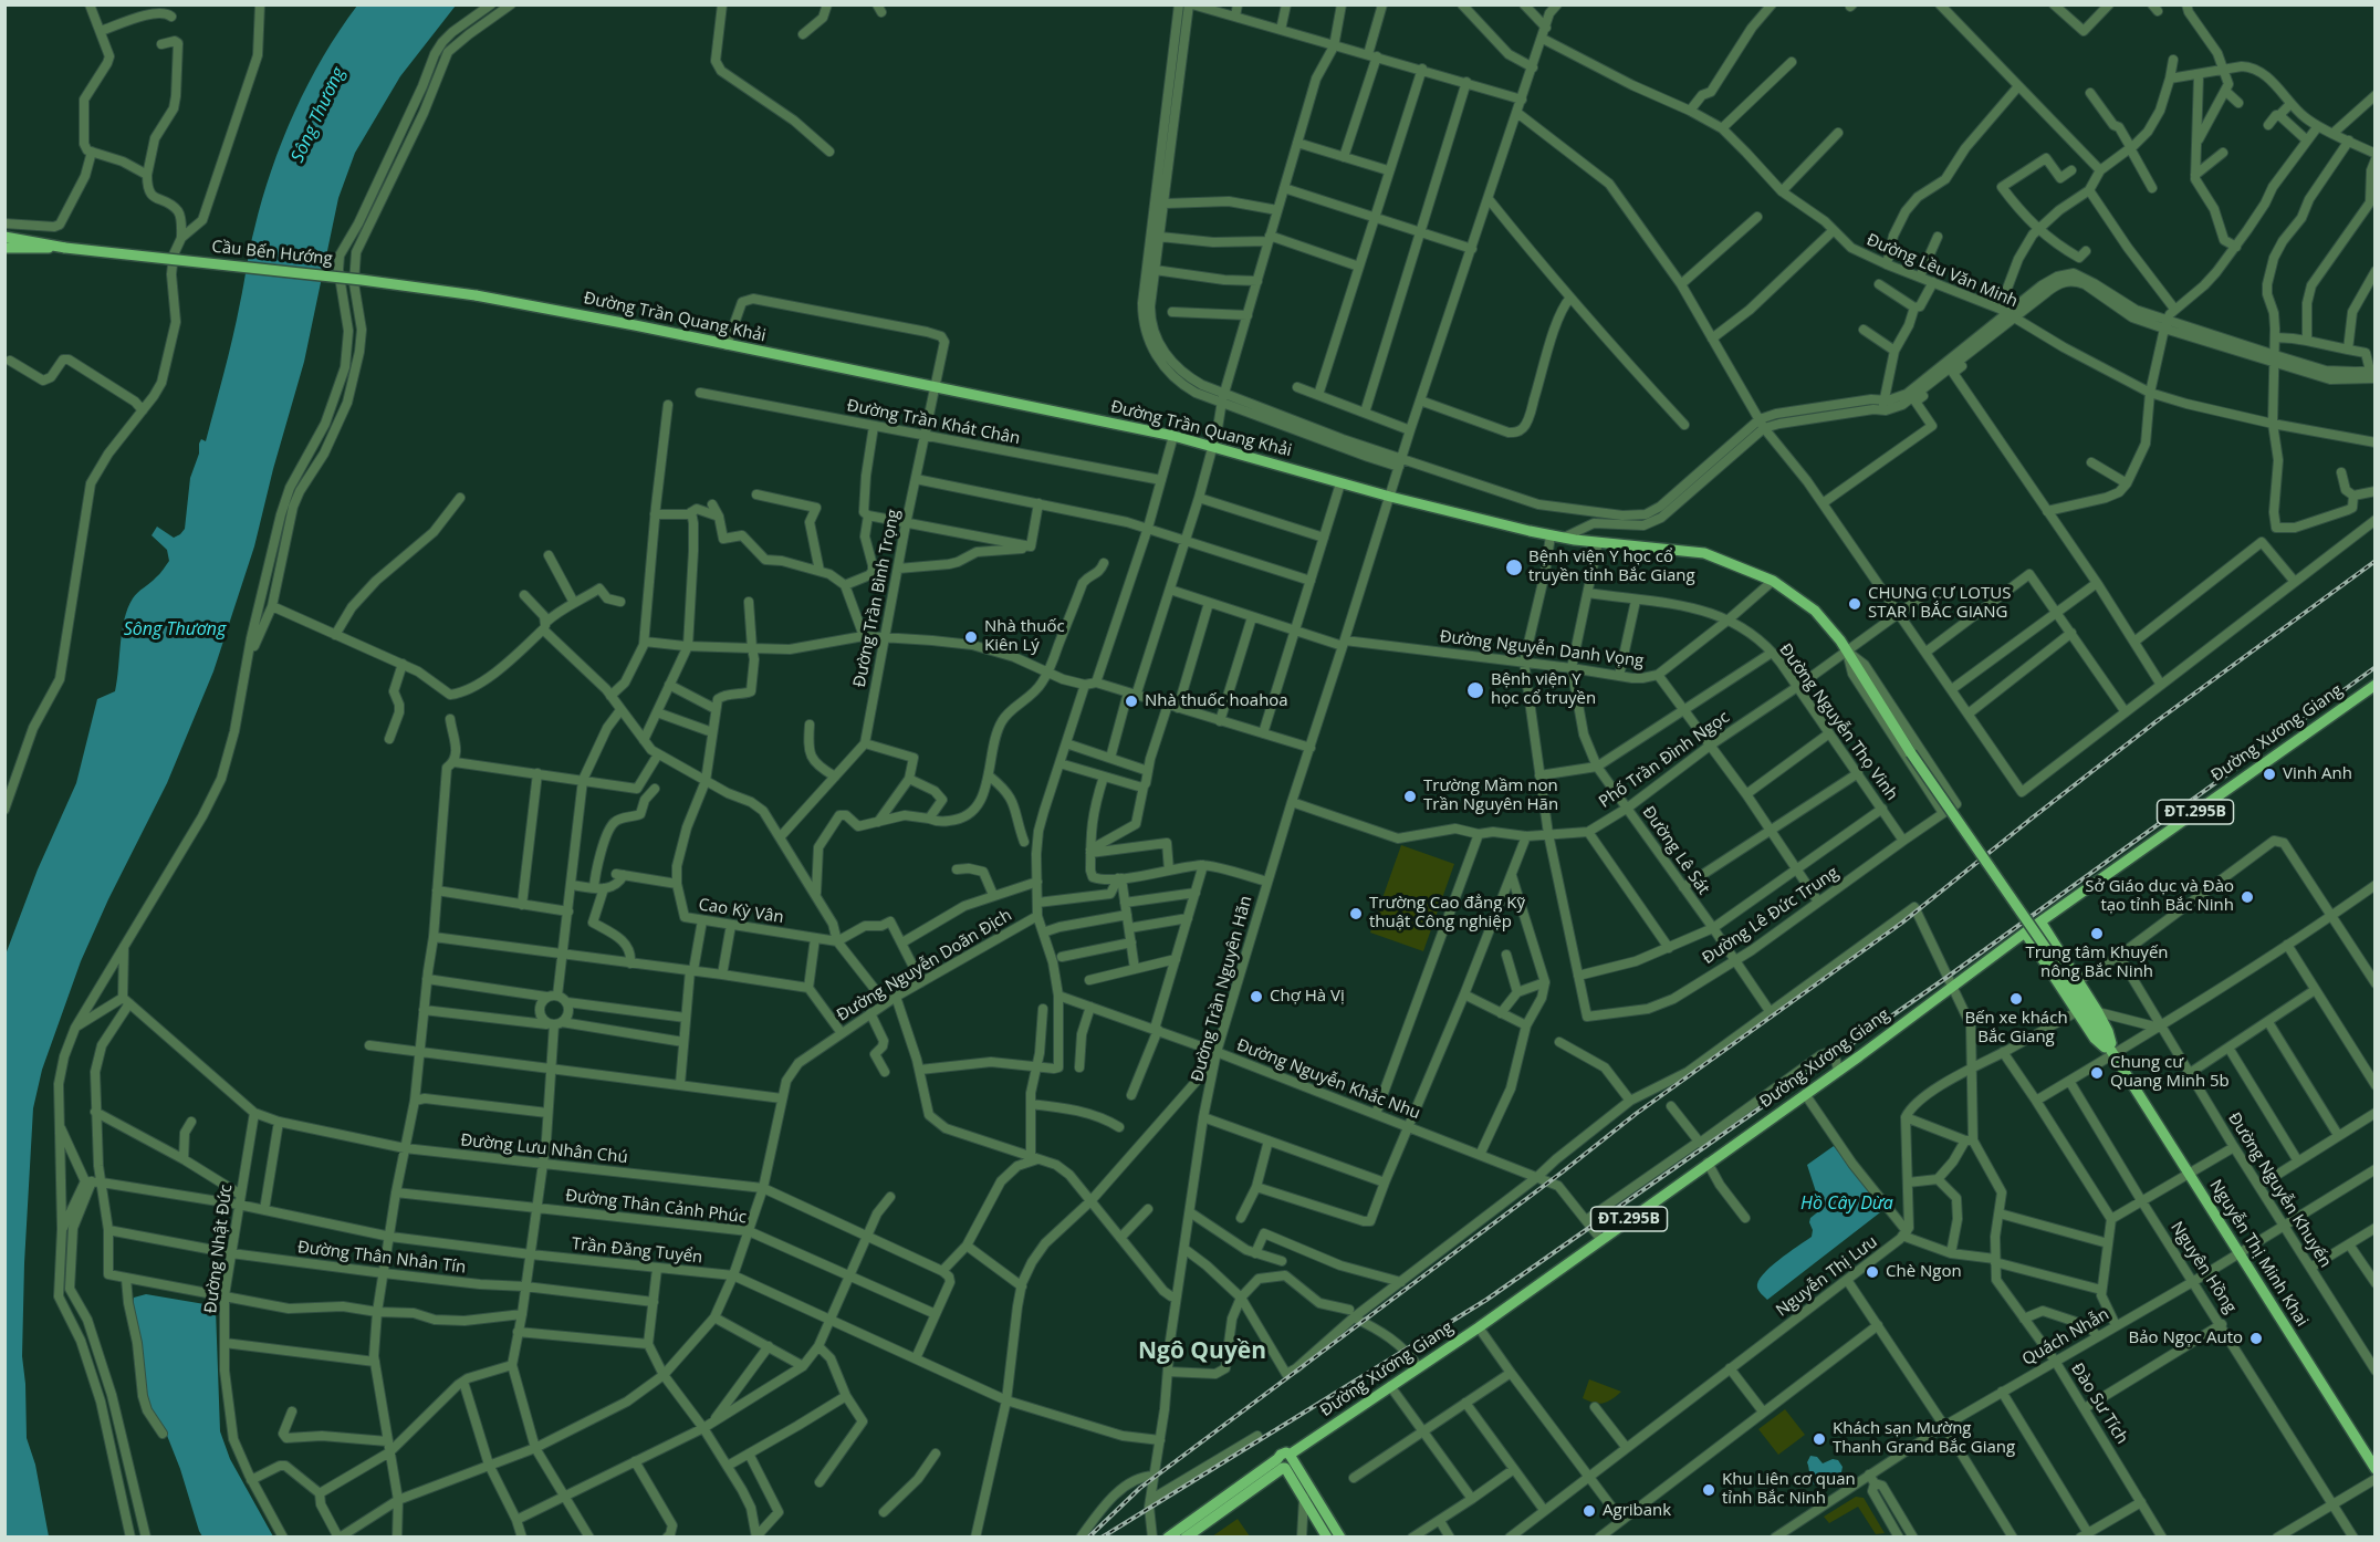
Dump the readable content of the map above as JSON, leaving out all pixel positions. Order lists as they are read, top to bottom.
{
  "streets": {
    "main road": [
      "Cầu Bến Hướng",
      "Đường Trần Quang Khải",
      "Đường Xương Giang",
      "ĐT.295B",
      "Nguyễn Thị Minh Khai"
    ],
    "street": [
      "Đường Lều Văn Minh",
      "Đường Trần Khát Chân",
      "Đường Trần Bình Trọng",
      "Đường Nguyễn Danh Vọng",
      "Đường Nguyễn Thọ Vinh",
      "Phố Trần Đình Ngọc",
      "Đường Lê Sát",
      "Cao Kỳ Vân",
      "Đường Lê Đức Trung",
      "Đường Nguyễn Doãn Địch",
      "Đường Trần Nguyên Hãn",
      "Đường Nguyễn Khắc Nhu",
      "Đường Lưu Nhân Chú",
      "Đường Nguyễn Khuyến",
      "Đường Thân Cảnh Phúc",
      "Đường Nhật Đức",
      "Trần Đăng Tuyển",
      "Đường Thân Nhân Tín",
      "Nguyên Hồng",
      "Nguyễn Thị Lưu",
      "Quách Nhẫn",
      "Đào Sư Tích"
    ]
  },
  "crossings": [
    ["Cầu Bến Hướng", "Đường Trần Quang Khải"],
    ["Đường Lều Văn Minh", "Đường Trần Nguyên Hãn"],
    ["Đường Trần Quang Khải", "Đường Trần Bình Trọng"],
    ["Đường Trần Quang Khải", "Phố Trần Đình Ngọc"],
    ["Đường Trần Quang Khải", "Đường Lê Sát"],
    ["Đường Trần Quang Khải", "Đường Lê Đức Trung"],
    ["Đường Trần Quang Khải", "Đường Trần Nguyên Hãn"],
    ["Đường Trần Khát Chân", "Đường Trần Bình Trọng"],
    ["Đường Nguyễn Danh Vọng", "Phố Trần Đình Ngọc"],
    ["Đường Nguyễn Danh Vọng", "Đường Lê Sát"],
    ["Đường Nguyễn Danh Vọng", "Đường Lê Đức Trung"],
    ["Đường Nguyễn Danh Vọng", "Đường Trần Nguyên Hãn"],
    ["Đường Nguyễn Thọ Vinh", "Phố Trần Đình Ngọc"],
    ["Đường Nguyễn Thọ Vinh", "Đường Lê Sát"],
    ["Đường Nguyễn Thọ Vinh", "Đường Lê Đức Trung"],
    ["Đường Xương Giang", "Đường Nguyễn Khắc Nhu"],
    ["Phố Trần Đình Ngọc", "Đường Lê Sát"],
    ["Phố Trần Đình Ngọc", "Đường Trần Nguyên Hãn"],
    ["Đường Lê Sát", "Đường Lê Đức Trung"],
    ["Đường Nguyễn Doãn Địch", "Đường Lưu Nhân Chú"],
    ["Đường Nguyễn Doãn Địch", "Đường Thân Cảnh Phúc"],
    ["Đường Nguyễn Doãn Địch", "Trần Đăng Tuyển"],
    ["Đường Trần Nguyên Hãn", "Đường Nguyễn Khắc Nhu"],
    ["Đường Trần Nguyên Hãn", "Trần Đăng Tuyển"],
    ["Đường Lưu Nhân Chú", "Đường Nhật Đức"],
    ["Đường Nguyễn Khuyến", "Quách Nhẫn"],
    ["Đường Nhật Đức", "Trần Đăng Tuyển"],
    ["Đường Nhật Đức", "Đường Thân Nhân Tín"],
    ["Nguyễn Thị Minh Khai", "Quách Nhẫn"],
    ["Nguyên Hồng", "Quách Nhẫn"],
    ["Quách Nhẫn", "Đào Sư Tích"]
  ],
  "districts": ["Ngô Quyền"],
  "water": ["Sông Thương", "Hồ Cây Dừa"],
  "places": [
    "Bệnh viện Y học cổ truyền tỉnh Bắc Giang",
    "CHUNG CƯ LOTUS STAR I BẮC GIANG",
    "Nhà thuốc Kiên Lý",
    "Bệnh viện Y học cổ truyền",
    "Nhà thuốc hoahoa",
    "Vinh Anh",
    "Trường Mầm non Trần Nguyên Hãn",
    "Sở Giáo dục và Đào tạo tỉnh Bắc Ninh",
    "Trường Cao đẳng Kỹ thuật Công nghiệp",
    "Trung tâm Khuyến nông Bắc Ninh",
    "Chợ Hà Vị",
    "Bến xe khách Bắc Giang",
    "Chung cư Quang Minh 5b",
    "Chè Ngon",
    "Bảo Ngọc Auto",
    "Khách sạn Mường Thanh Grand Bắc Giang",
    "Khu Liên cơ quan tỉnh Bắc Ninh",
    "Agribank"
  ]
}
